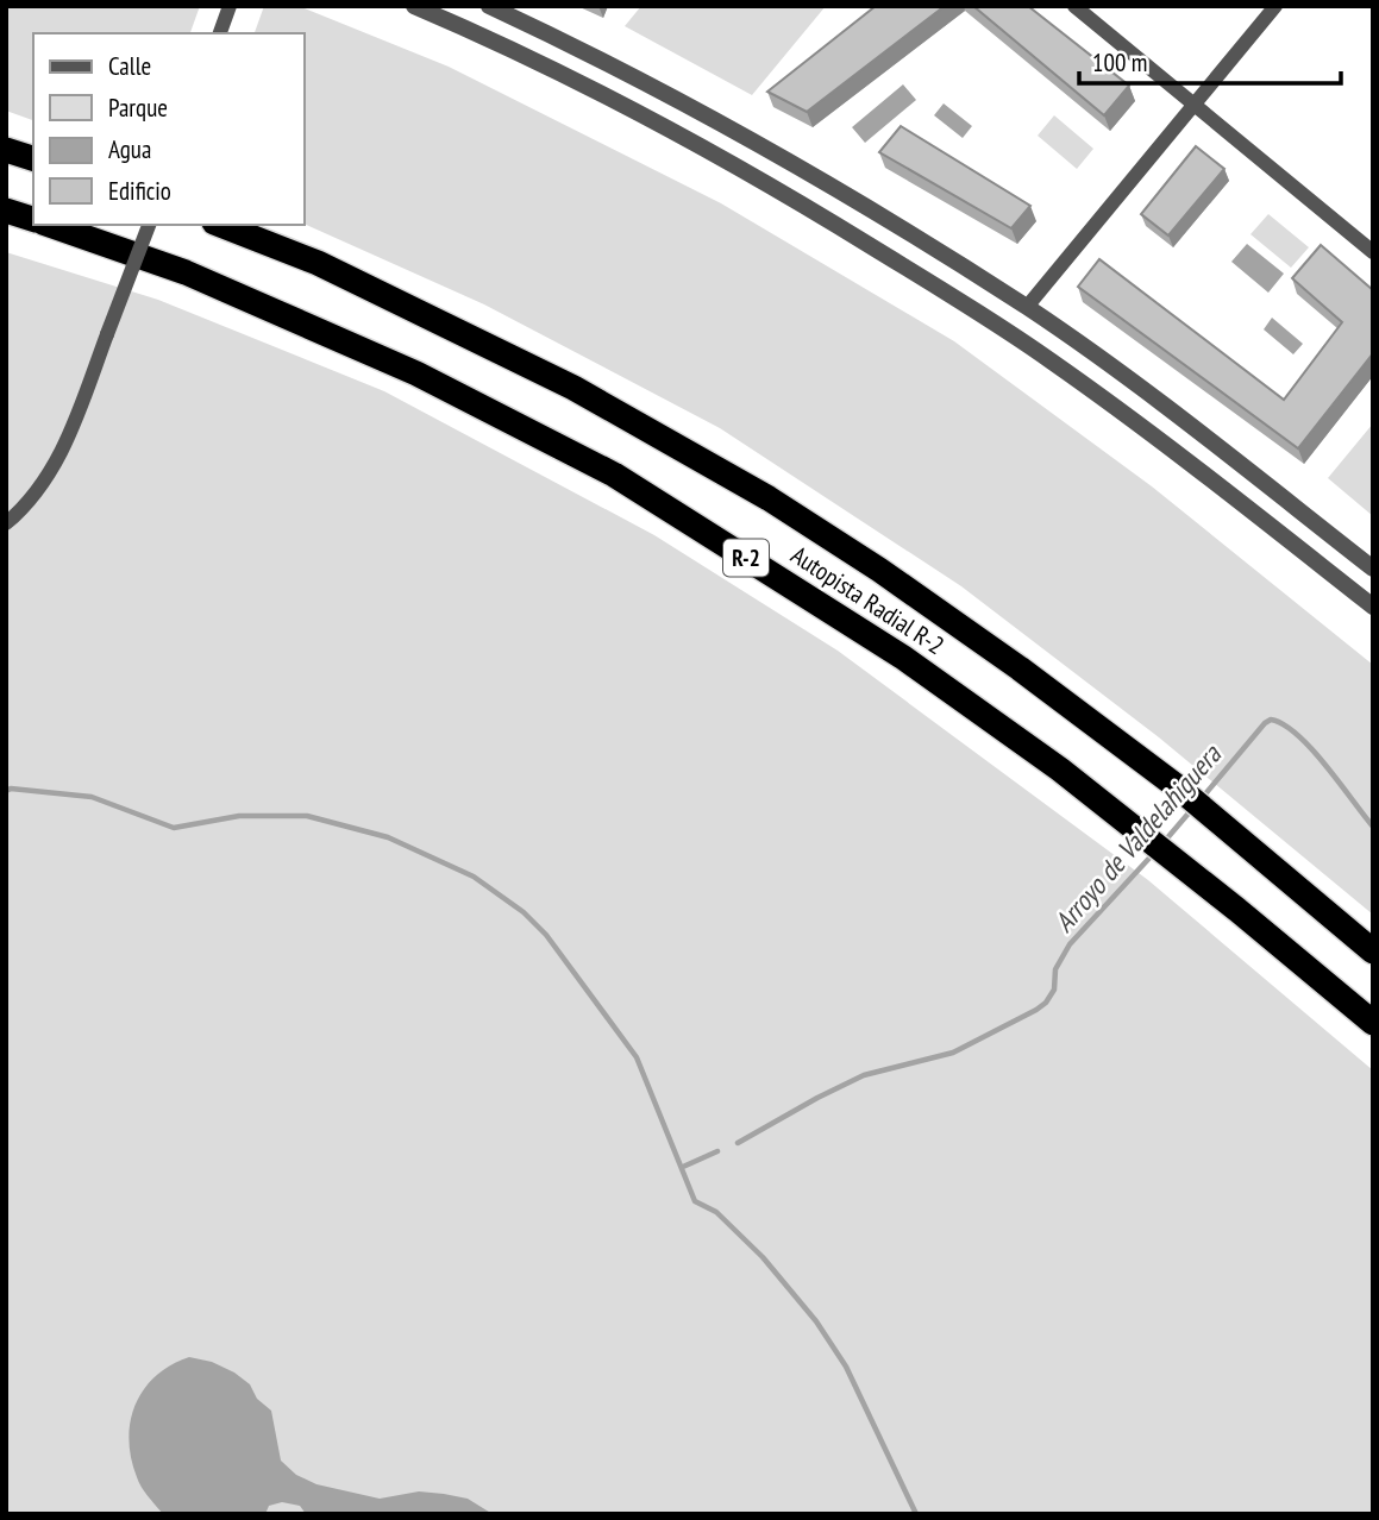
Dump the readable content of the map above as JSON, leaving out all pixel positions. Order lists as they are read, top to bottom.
{
  "streets": {
    "highway": ["R-2", "Autopista Radial R-2"]
  },
  "water": ["Arroyo de Valdelahiguera"],
  "legend": [
    "Calle",
    "Parque",
    "Agua",
    "Edificio"
  ],
  "scale_bar": "100 m"
}
